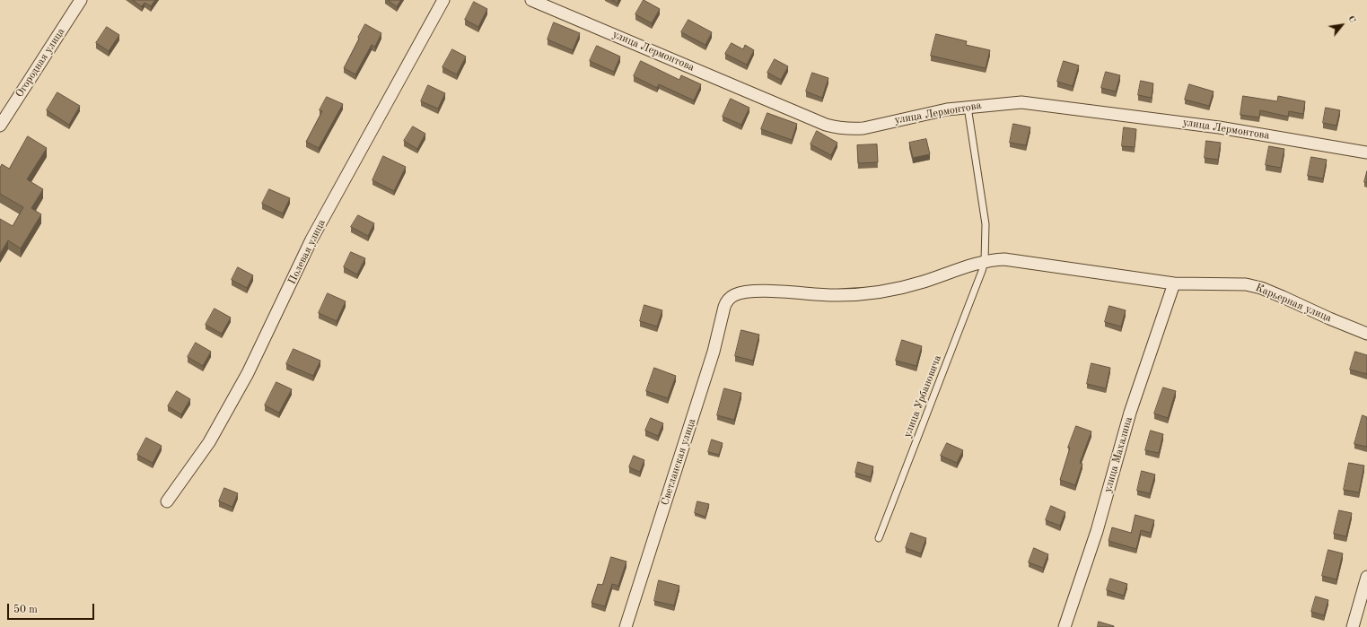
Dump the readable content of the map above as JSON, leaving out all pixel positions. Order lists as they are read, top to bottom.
{
  "streets": {
    "street": [
      "улица Лермонтова",
      "Огородная улица",
      "Полевая улица",
      "Карьерная улица",
      "улица Махалина",
      "Светланская улица"
    ],
    "lane": ["улица Урбановича"]
  },
  "crossings": [
    ["улица Лермонтова", "улица Урбановича"],
    ["Карьерная улица", "улица Урбановича"],
    ["Карьерная улица", "улица Махалина"],
    ["Карьерная улица", "Светланская улица"]
  ],
  "scale_bar": "50 m",
  "north": "top right"
}
